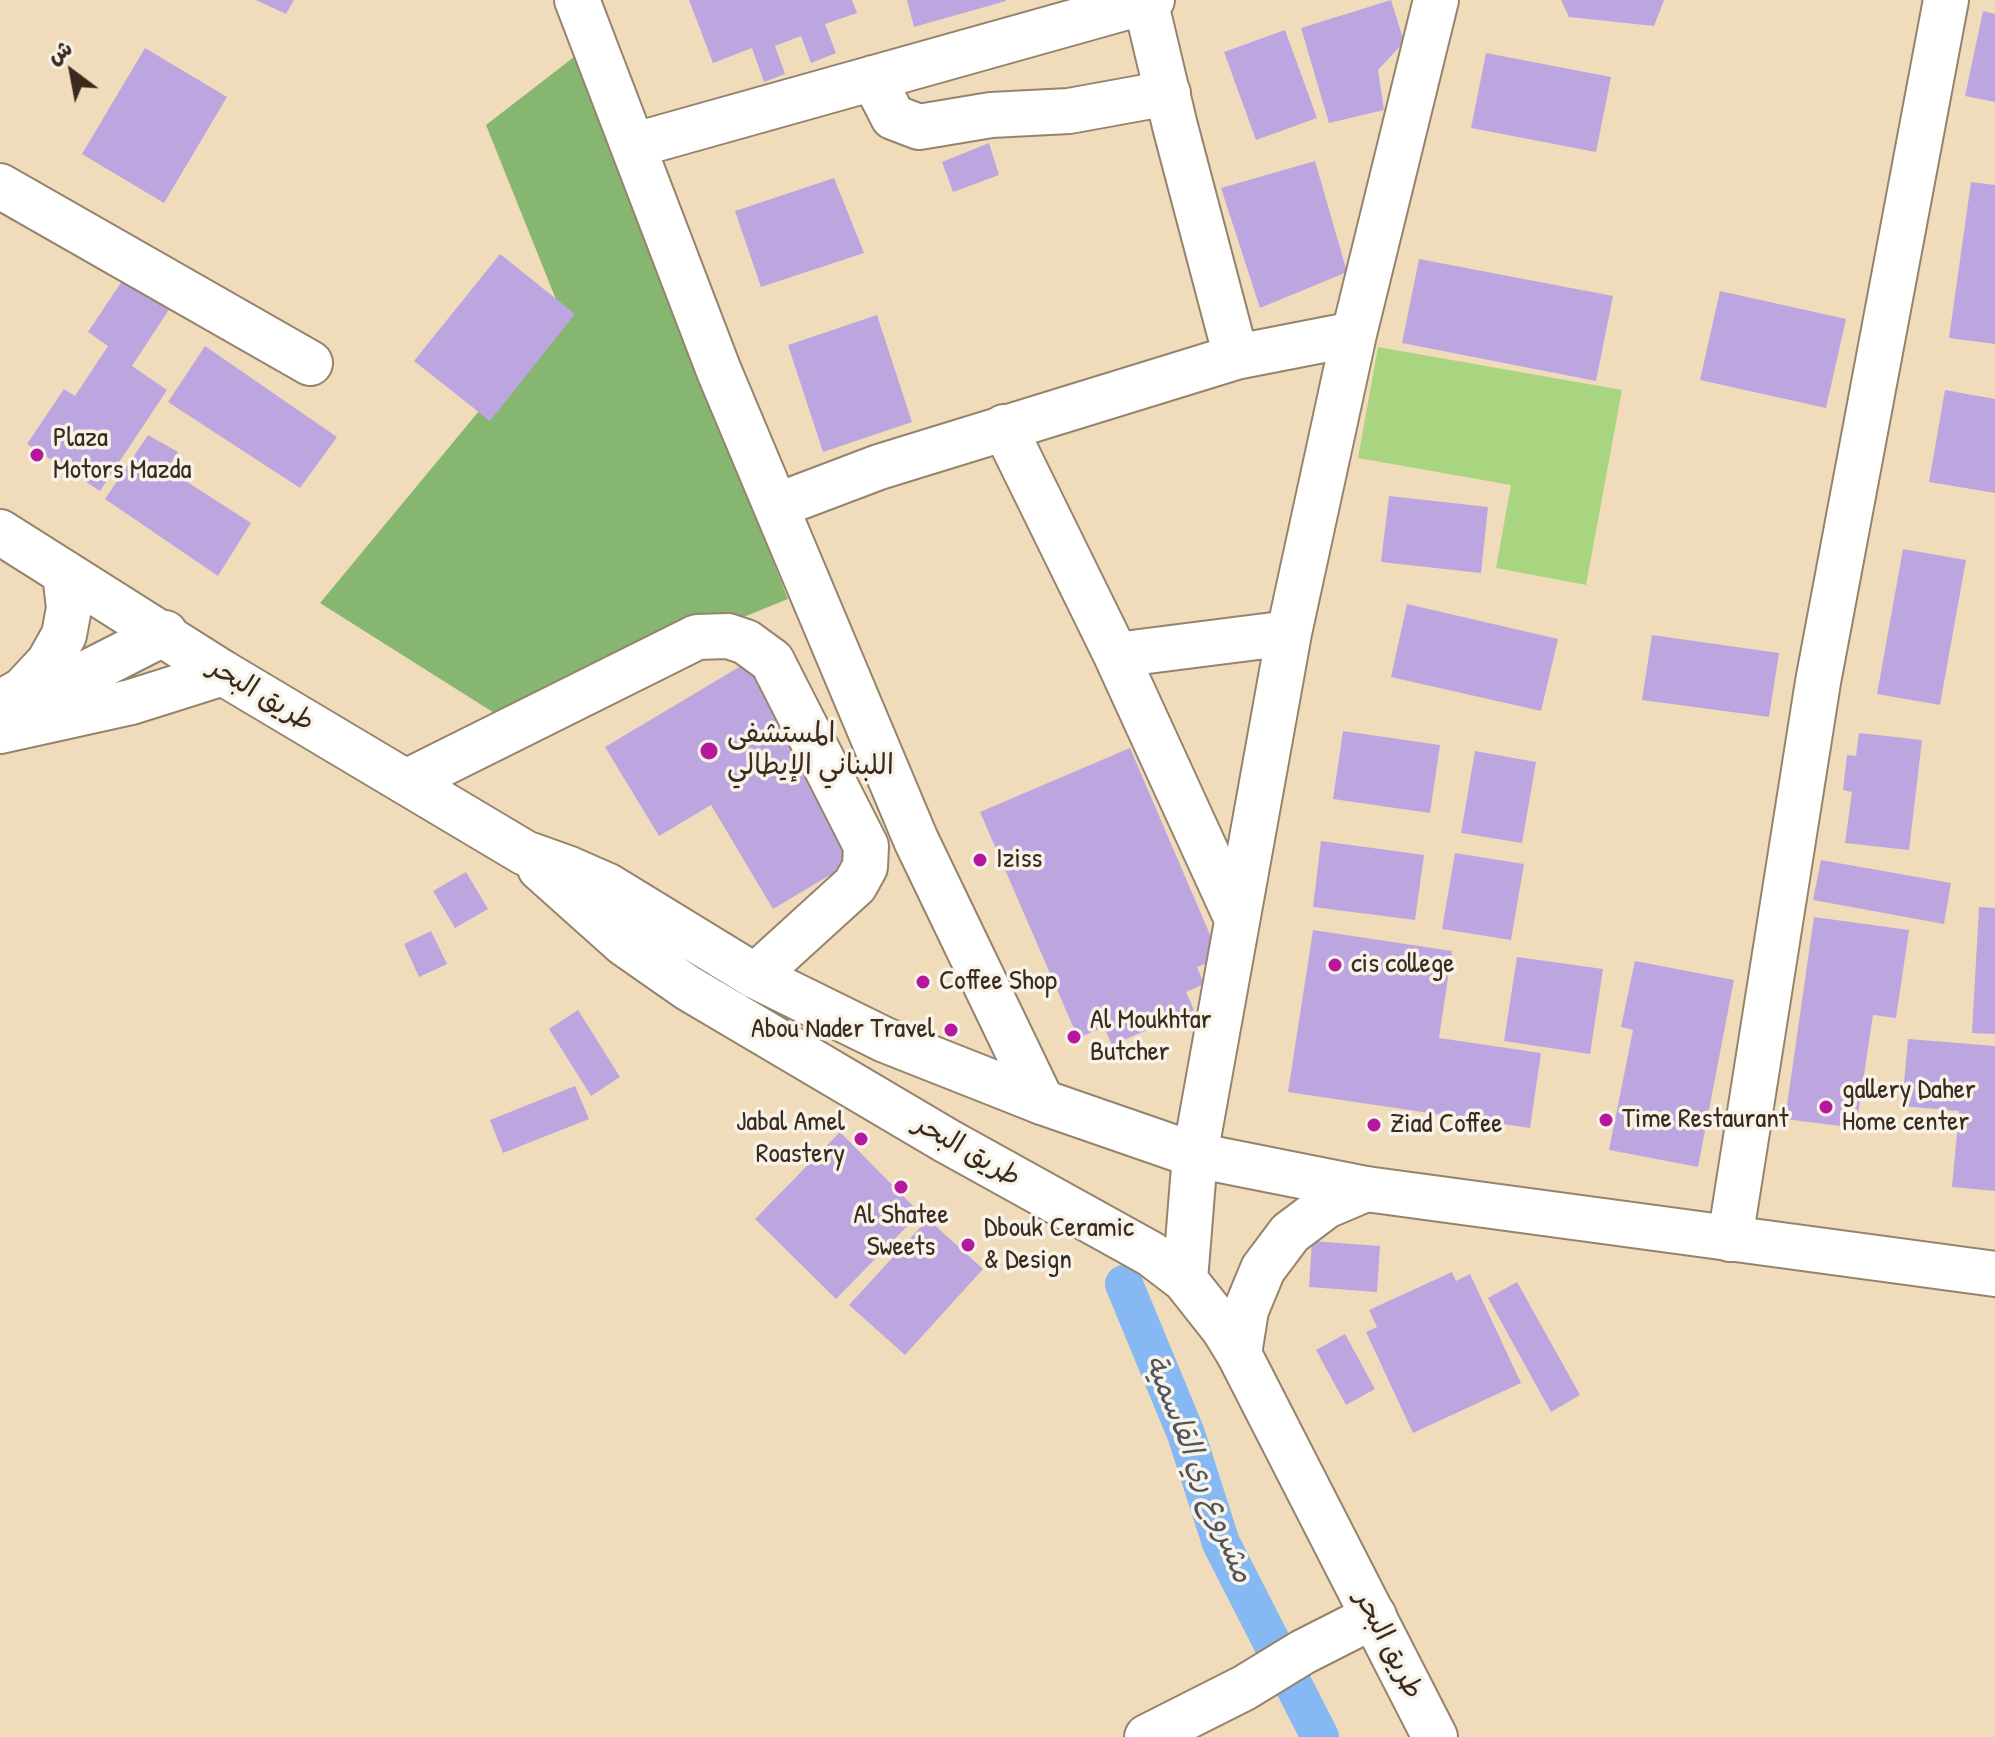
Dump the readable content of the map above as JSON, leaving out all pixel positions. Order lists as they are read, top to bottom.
{
  "streets": {
    "main road": ["طريق البحر"]
  },
  "water": ["مشروع ري القاسمية"],
  "places": [
    "Plaza Motors Mazda",
    "المستشفى اللبناني الإيطالي",
    "Iziss",
    "cis college",
    "Coffee Shop",
    "Abou Nader Travel",
    "Al Moukhtar Butcher",
    "gallery Daher Home center",
    "Time Restaurant",
    "Ziad Coffee",
    "Jabal Amel Roastery",
    "Al Shatee Sweets",
    "Dbouk Ceramic & Design"
  ],
  "north": "top left"
}
